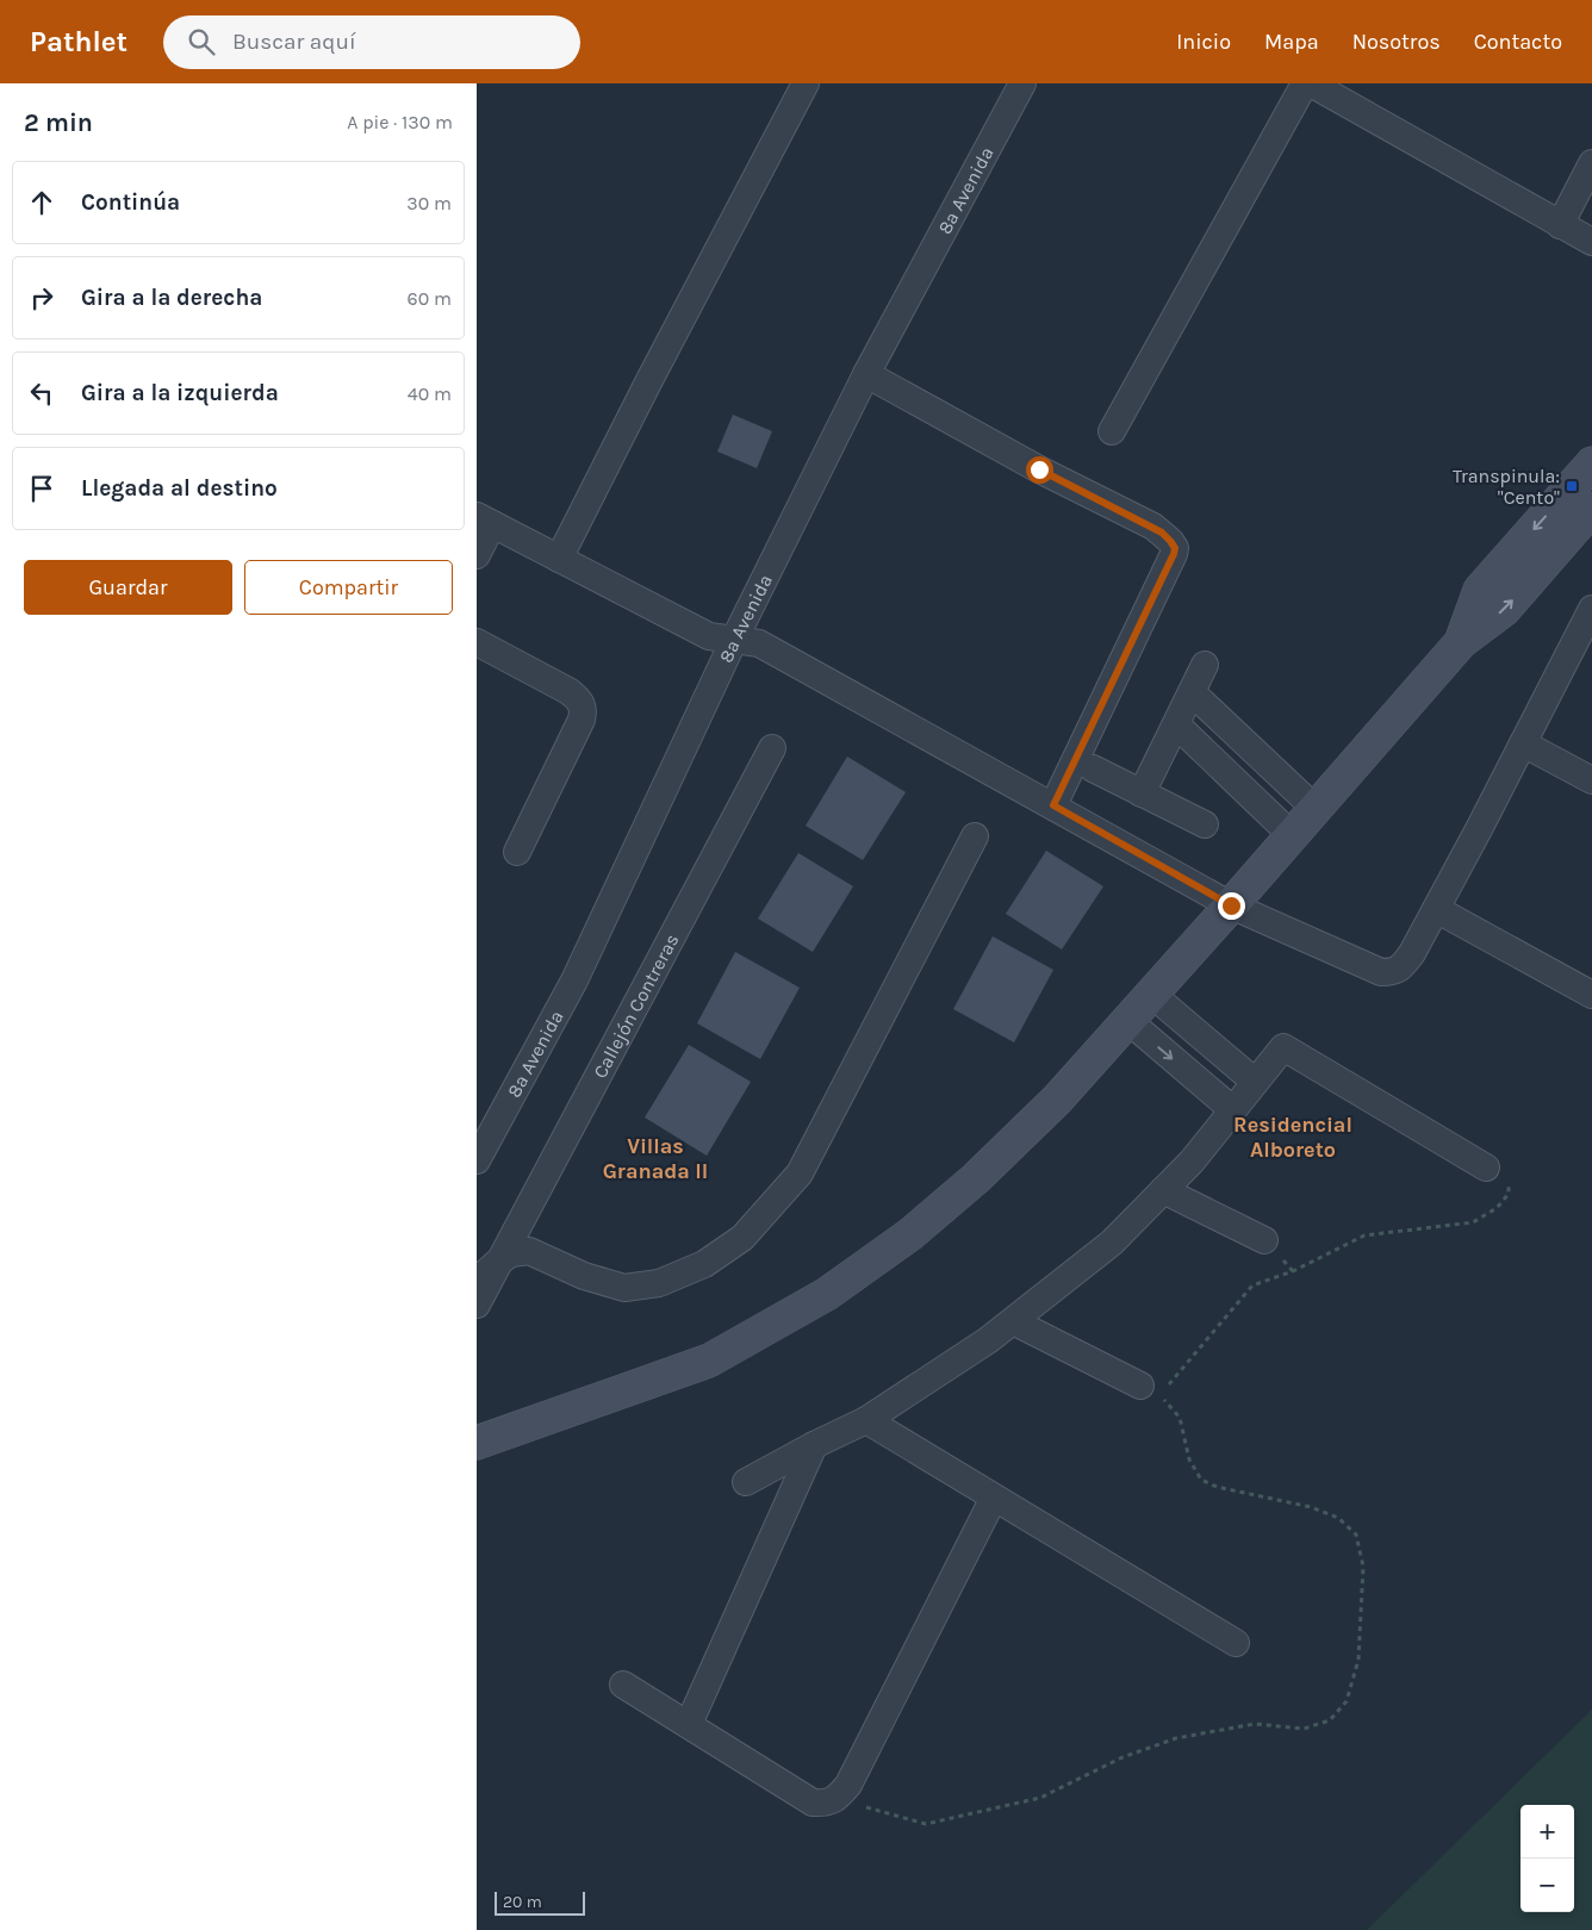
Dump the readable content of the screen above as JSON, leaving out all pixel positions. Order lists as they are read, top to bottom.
{
  "streets": {
    "street": ["8a Avenida", "Callejón Contreras"]
  },
  "districts": ["Residencial Alboreto", "Villas Granada II"],
  "places": {
    "transit": ["Transpinula: \"Cento\""]
  },
  "scale_bar": "20 m",
  "page": {
    "header": "Pathlet",
    "search": "Buscar aquí",
    "nav": [
      "Inicio",
      "Mapa",
      "Nosotros",
      "Contacto"
    ],
    "heading": ["2 min", "A pie · 130 m"],
    "list": [
      ["Continúa", "30 m"],
      ["Gira a la derecha", "60 m"],
      ["Gira a la izquierda", "40 m"],
      "Llegada al destino"
    ],
    "buttons": ["Guardar", "Compartir"],
    "map_buttons": ["+", "−"],
    "scale": "20 m"
  }
}
